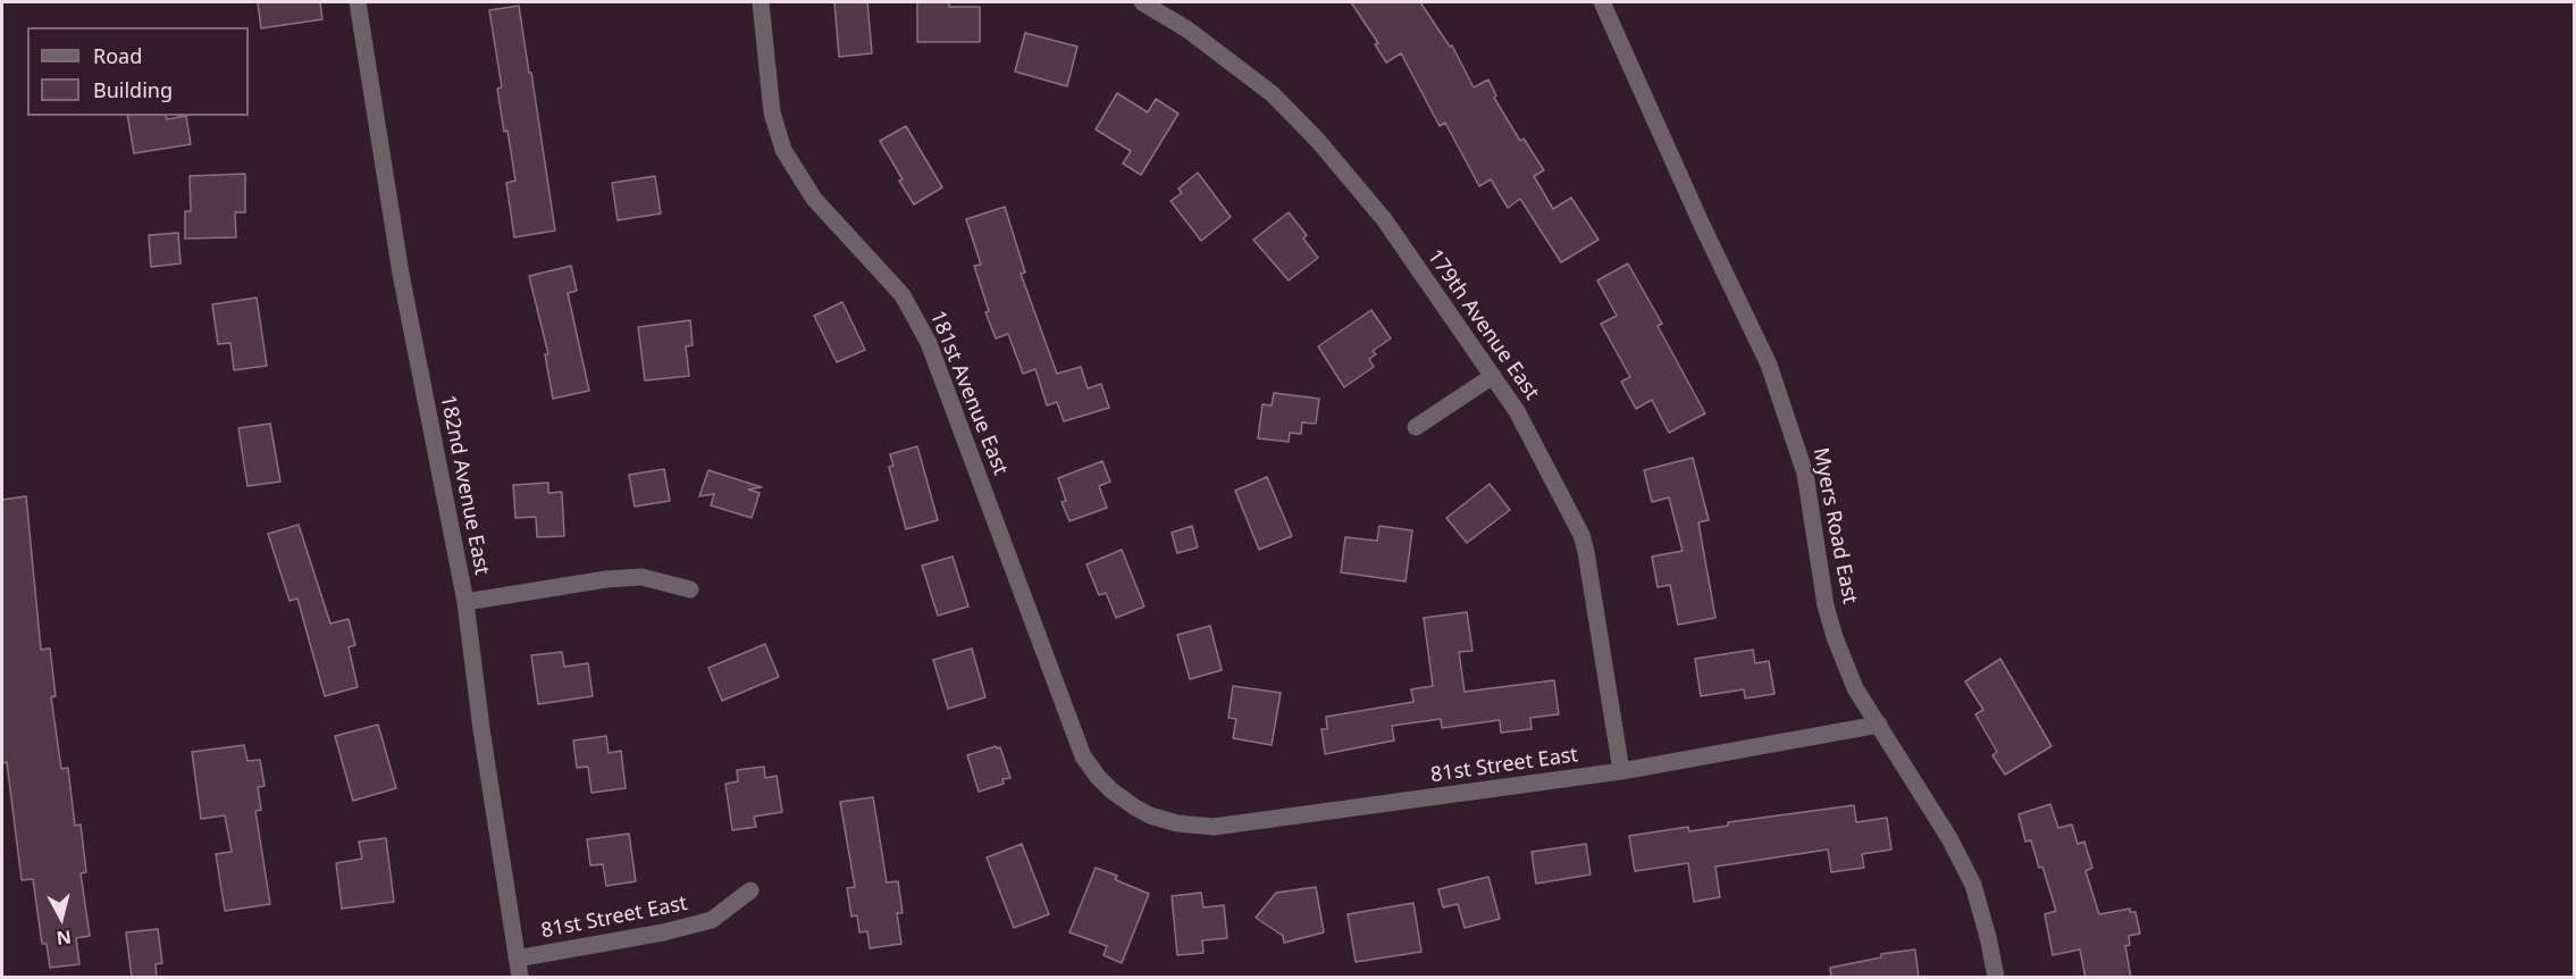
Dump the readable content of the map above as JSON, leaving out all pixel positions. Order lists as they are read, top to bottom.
{
  "streets": {
    "street": [
      "179th Avenue East",
      "181st Avenue East",
      "182nd Avenue East",
      "Myers Road East",
      "81st Street East"
    ]
  },
  "crossings": [
    ["179th Avenue East", "81st Street East"],
    ["181st Avenue East", "81st Street East"],
    ["182nd Avenue East", "81st Street East"],
    ["Myers Road East", "81st Street East"]
  ],
  "legend": ["Road", "Building"],
  "north": "bottom"
}
